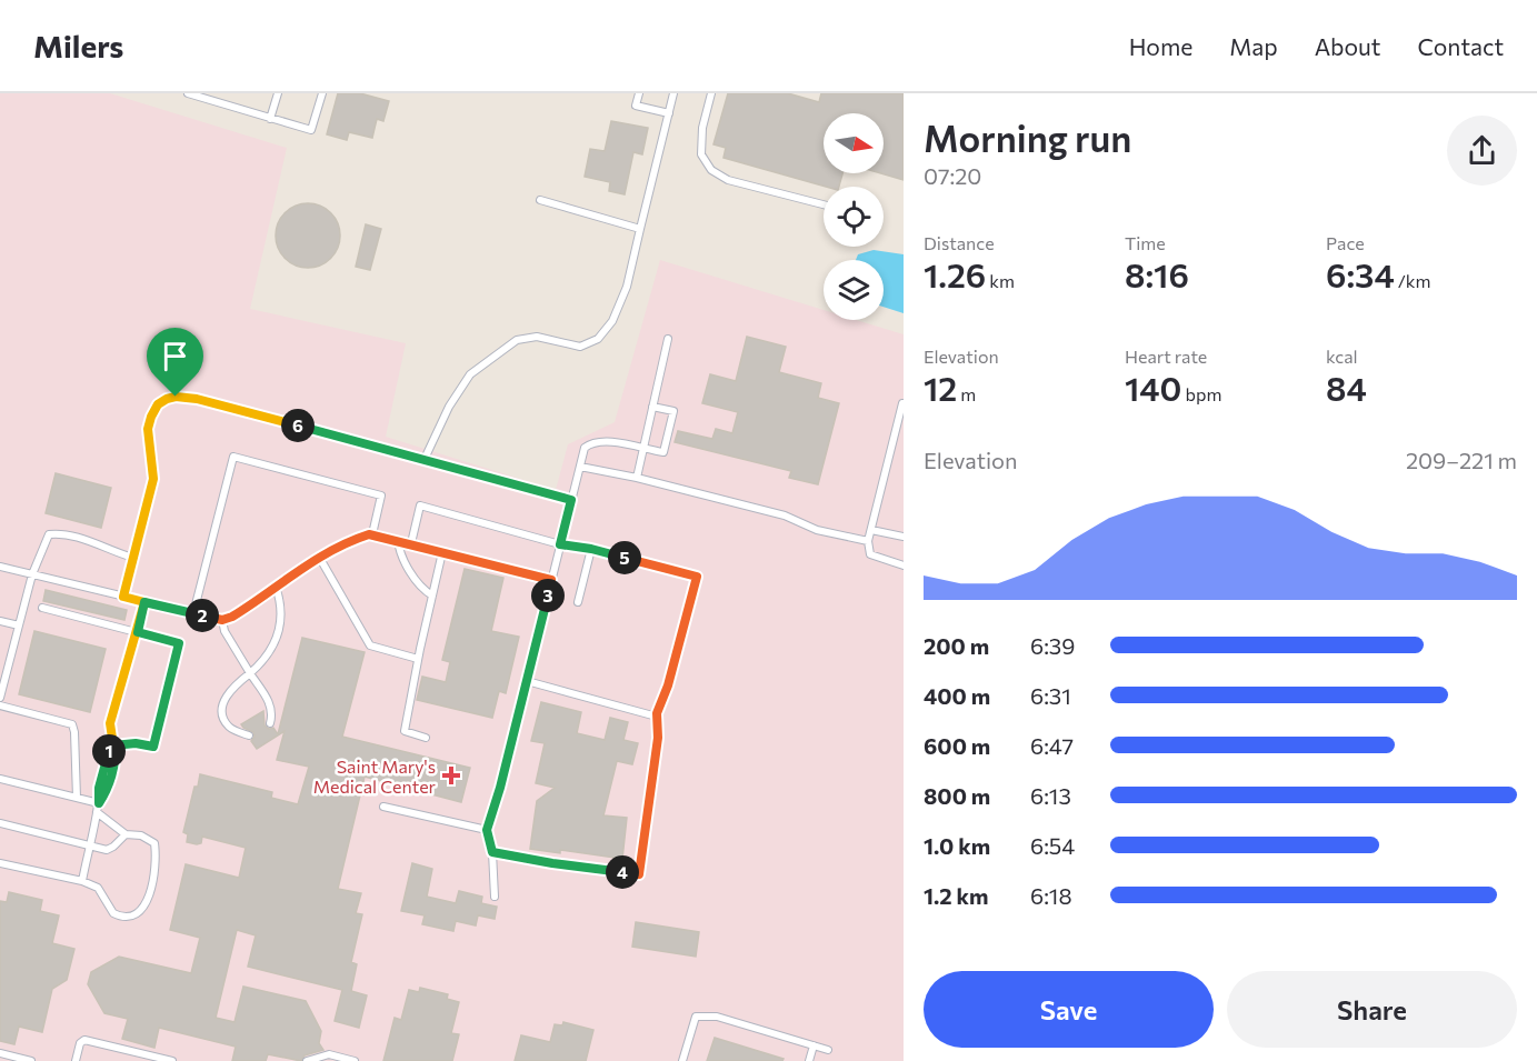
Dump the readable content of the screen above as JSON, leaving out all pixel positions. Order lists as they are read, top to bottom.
{
  "places": {
    "health": ["Saint Mary's Medical Center"]
  },
  "north": "right",
  "page": {
    "header": "Milers",
    "nav": [
      "Home",
      "Map",
      "About",
      "Contact"
    ],
    "heading": ["Morning run", "07:20"],
    "stats": [
      ["Distance", "1.26 km"],
      ["Time", "8:16"],
      ["Pace", "6:34 /km"],
      ["Elevation", "12 m"],
      ["Heart rate", "140 bpm"],
      ["kcal", "84"]
    ],
    "pins": [
      "6",
      "5",
      "3",
      "2",
      "1",
      "4"
    ],
    "chart": ["Elevation", "209–221 m"],
    "list": [
      {
        "name": "200 m",
        "note": "6:39"
      },
      {
        "name": "400 m",
        "note": "6:31"
      },
      {
        "name": "600 m",
        "note": "6:47"
      },
      {
        "name": "800 m",
        "note": "6:13"
      },
      {
        "name": "1.0 km",
        "note": "6:54"
      },
      {
        "name": "1.2 km",
        "note": "6:18"
      }
    ],
    "buttons": ["Save", "Share"]
  }
}
